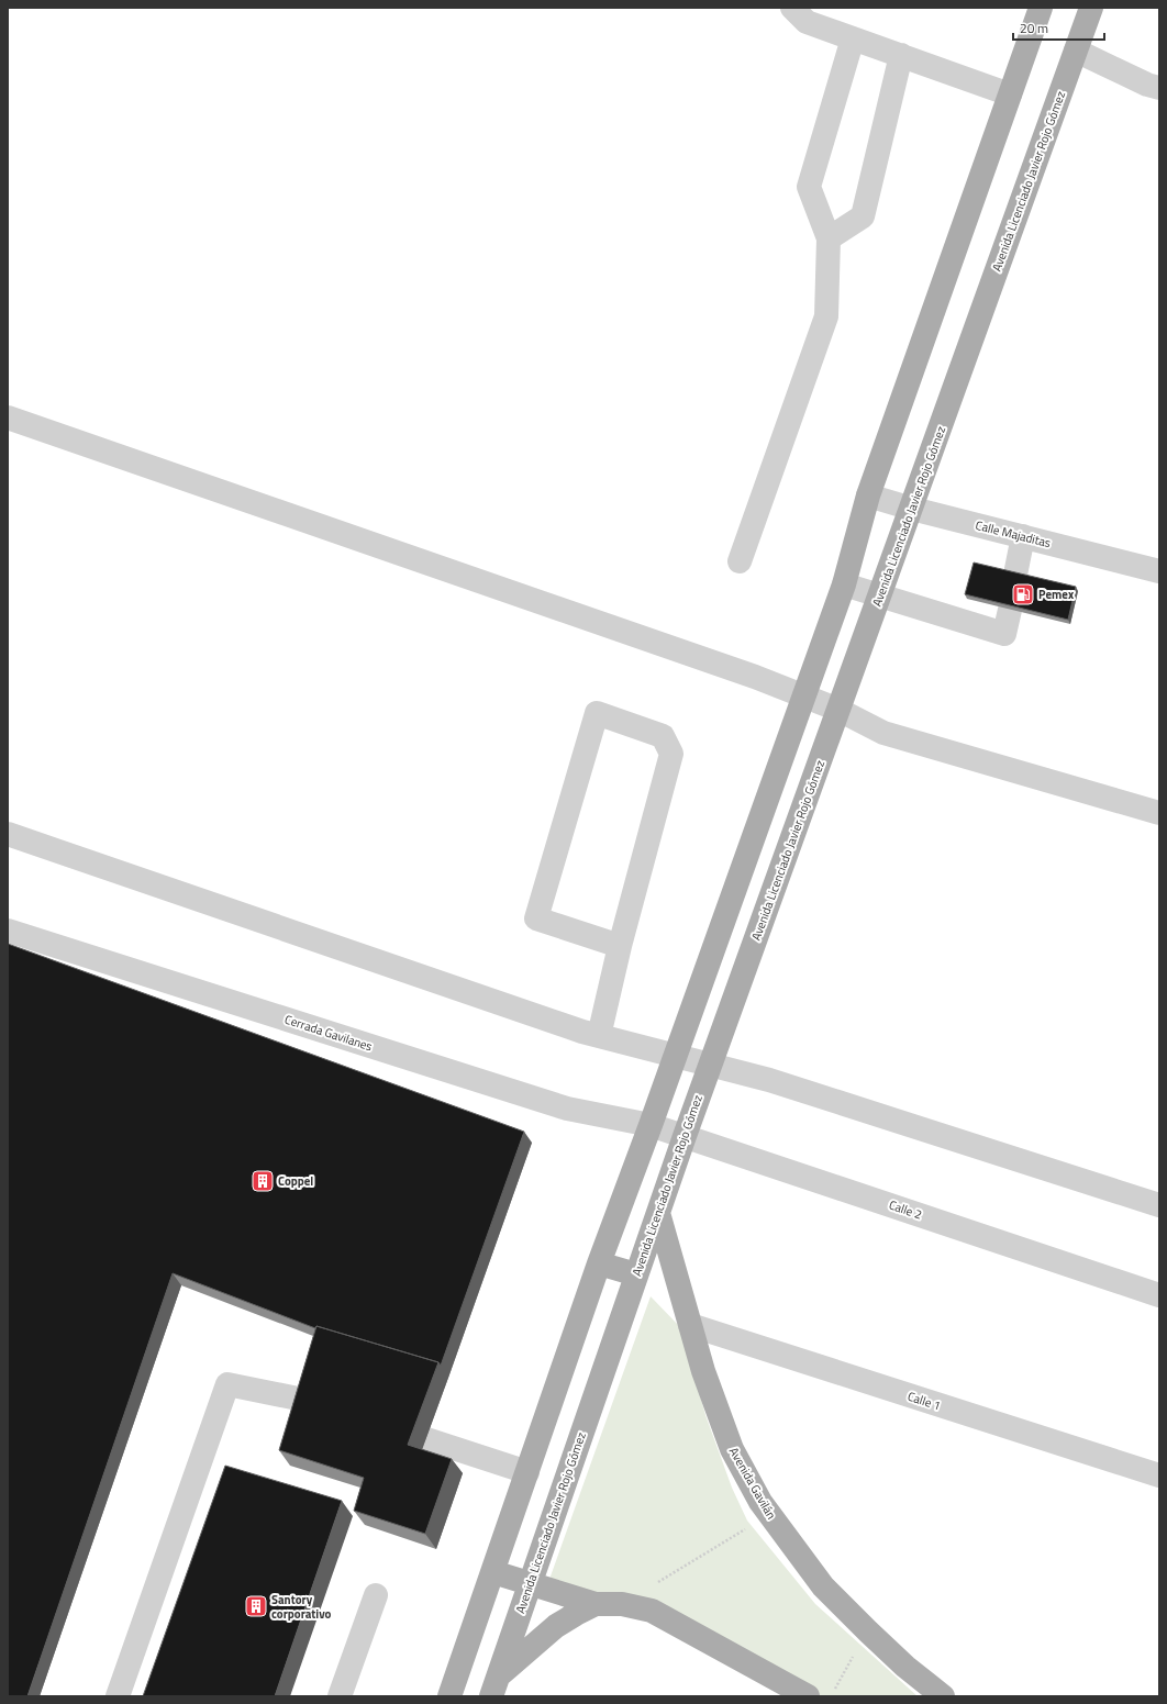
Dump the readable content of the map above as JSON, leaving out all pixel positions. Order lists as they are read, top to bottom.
{
  "streets": {
    "main road": ["Avenida Licenciado Javier Rojo Gómez", "Avenida Gavilán"],
    "street": [
      "Calle Majaditas",
      "Cerrada Gavilanes",
      "Calle 2",
      "Calle 1"
    ]
  },
  "crossings": [
    ["Avenida Licenciado Javier Rojo Gómez", "Calle Majaditas"],
    ["Avenida Licenciado Javier Rojo Gómez", "Calle 2"],
    ["Avenida Licenciado Javier Rojo Gómez", "Avenida Gavilán"],
    ["Cerrada Gavilanes", "Calle 2"],
    ["Calle 1", "Avenida Gavilán"]
  ],
  "places": {
    "fuel station": ["Pemex"],
    "building": ["Coppel", "Santory corporativo"]
  },
  "scale_bar": "20 m"
}
